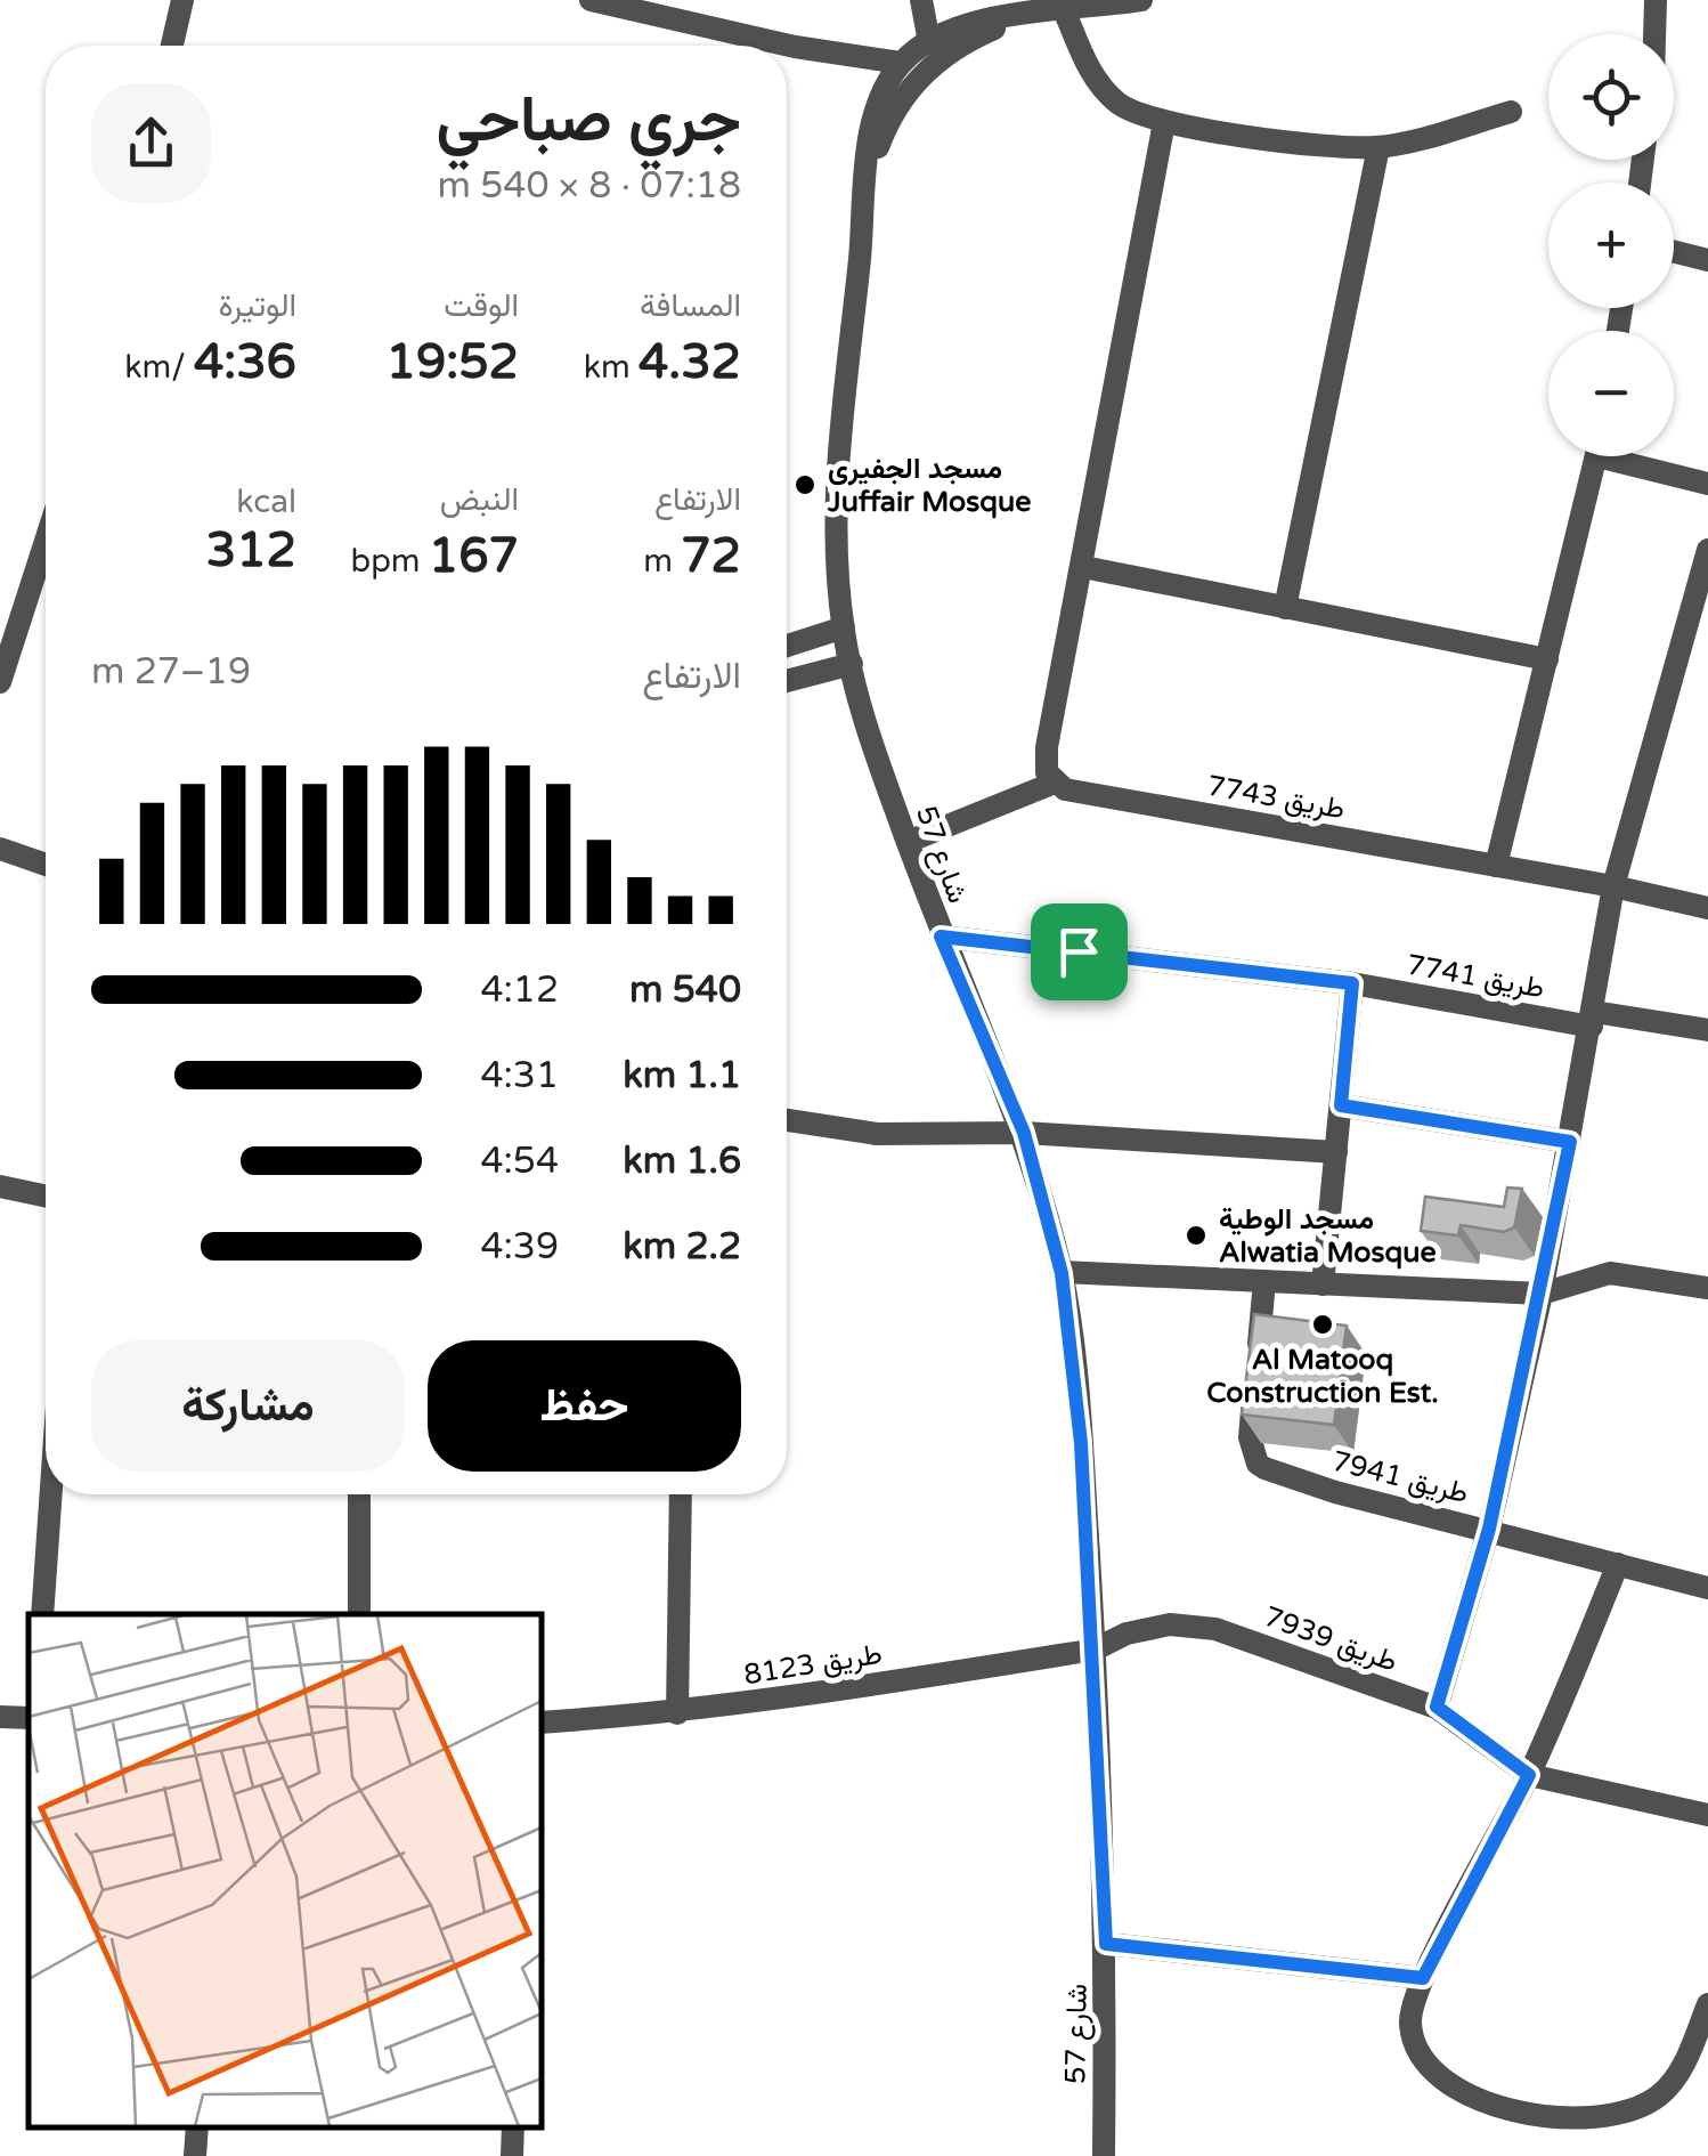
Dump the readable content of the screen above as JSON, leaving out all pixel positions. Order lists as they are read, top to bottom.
{
  "streets": {
    "street": [
      "طريق 7743",
      "شارع 57",
      "طريق 7741",
      "طريق 7941",
      "طريق 7939",
      "طريق 8123"
    ]
  },
  "crossings": [
    ["شارع 57", "طريق 7741"],
    ["شارع 57", "طريق 7939"],
    ["شارع 57", "طريق 8123"],
    ["طريق 7939", "طريق 8123"]
  ],
  "places": ["مسجد الجفيري Juffair Mosque", "مسجد الوطية Alwatia Mosque", "Al Matooq Construction Est."],
  "page": {
    "map_buttons": ["+", "−"],
    "heading": ["جري صباحي", "07:18 · 8 × 540 m"],
    "stats": [
      ["المسافة", "4.32 km"],
      ["الوقت", "19:52"],
      ["الوتيرة", "4:36 /km"],
      ["الارتفاع", "72 m"],
      ["النبض", "167 bpm"],
      ["kcal", "312"]
    ],
    "chart": ["الارتفاع", "19–27 m"],
    "list": [
      {
        "name": "540 m",
        "note": "4:12"
      },
      {
        "name": "1.1 km",
        "note": "4:31"
      },
      {
        "name": "1.6 km",
        "note": "4:54"
      },
      {
        "name": "2.2 km",
        "note": "4:39"
      }
    ],
    "buttons": ["حفظ", "مشاركة"]
  }
}
